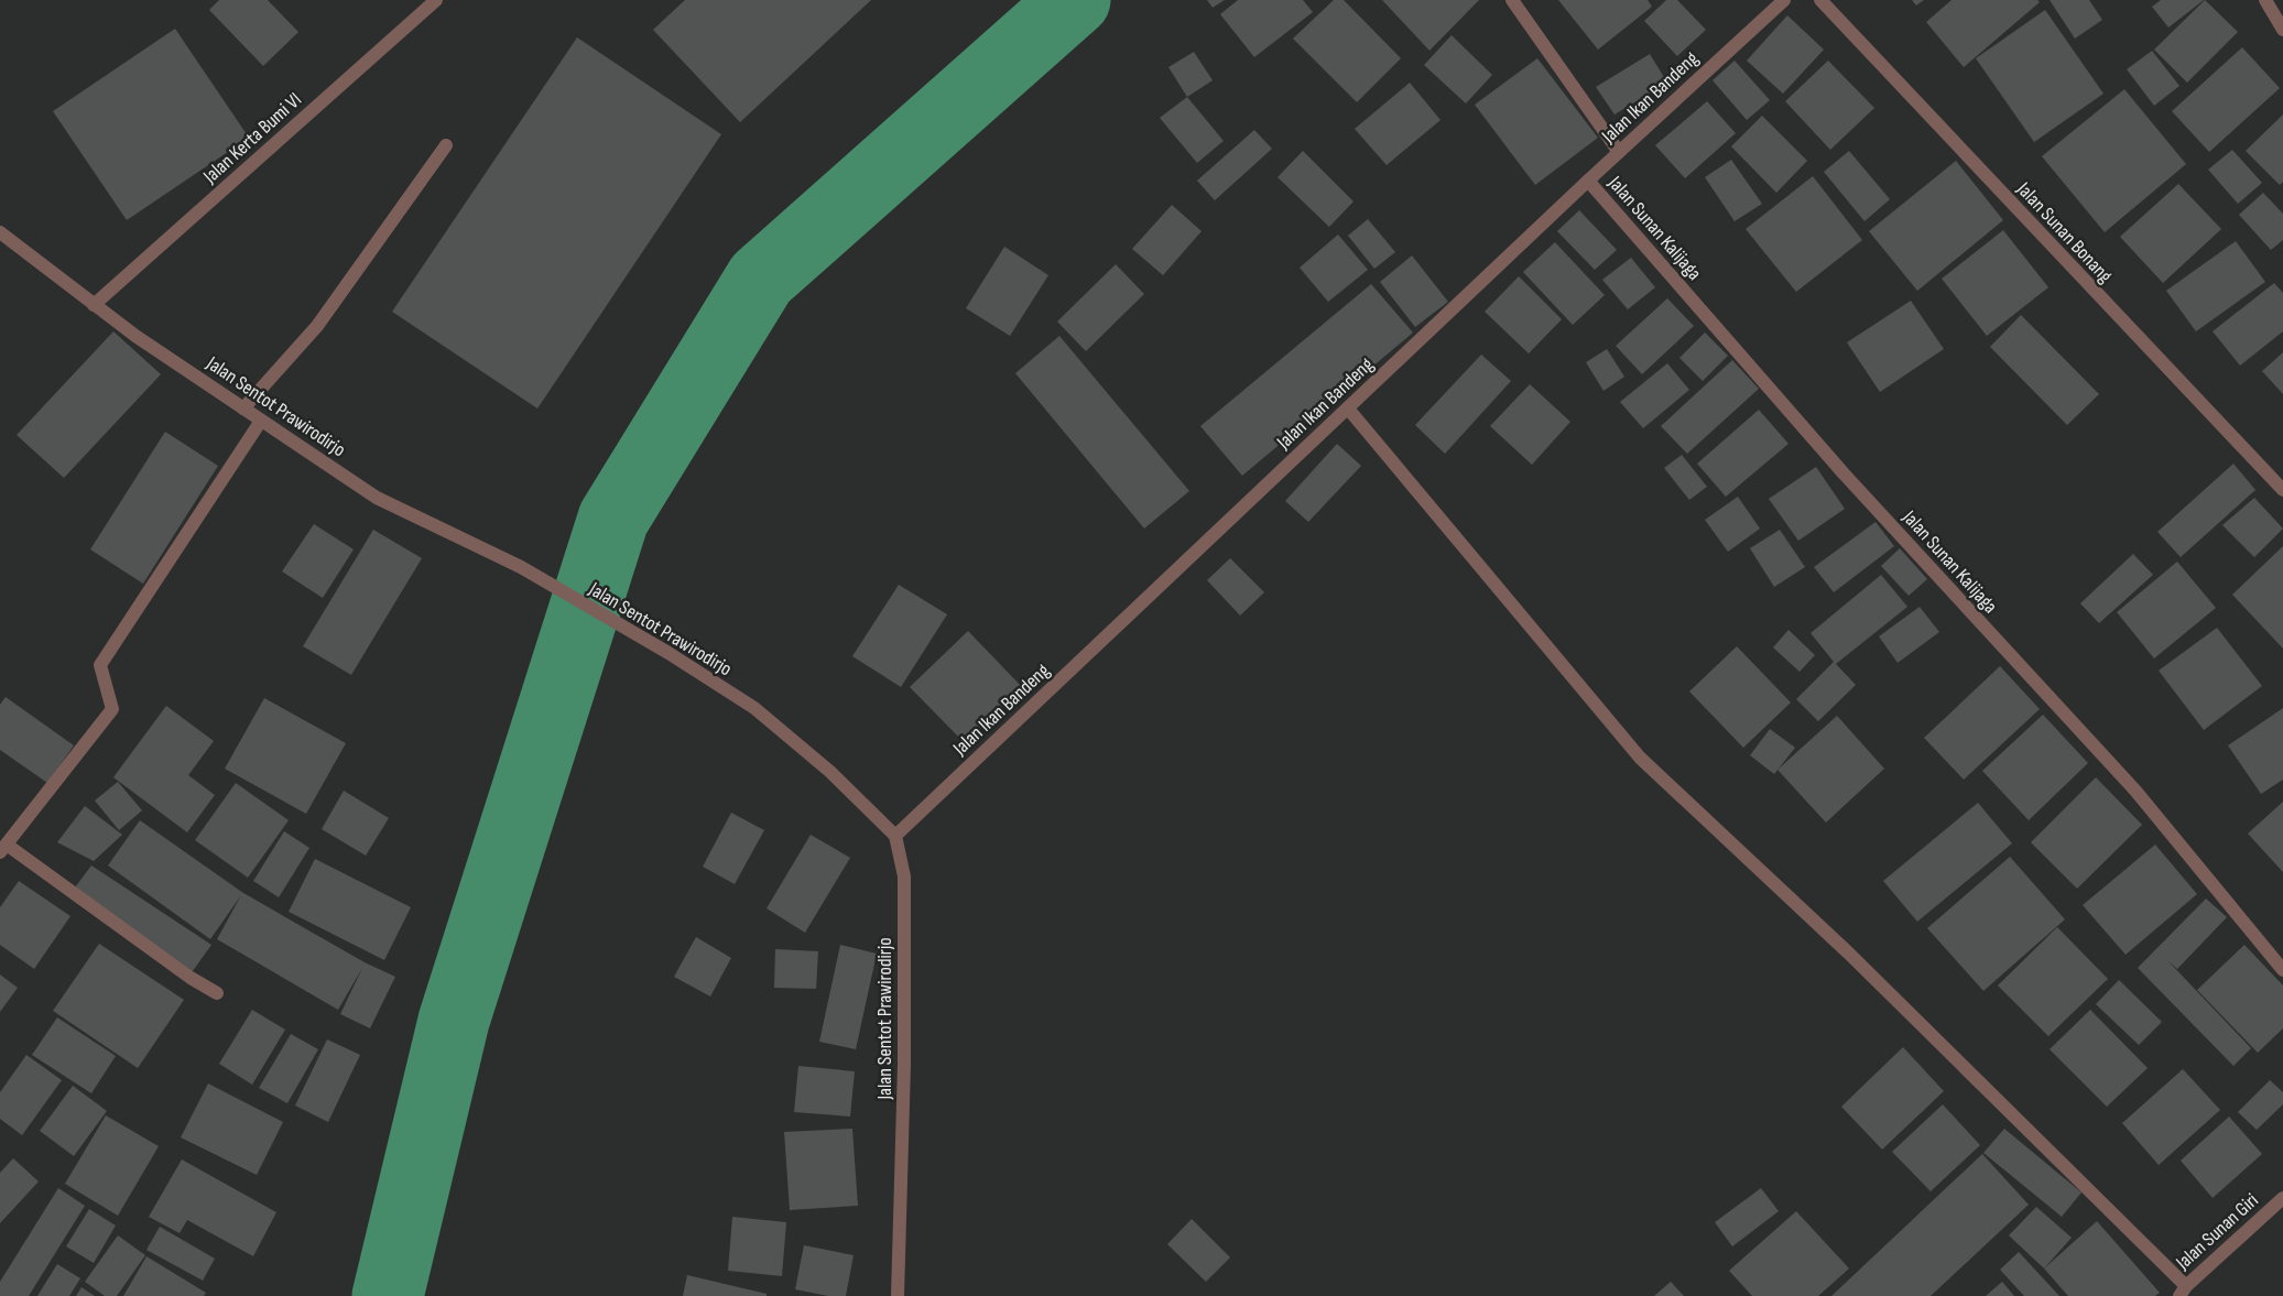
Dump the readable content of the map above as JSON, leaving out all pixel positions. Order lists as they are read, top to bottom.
{
  "streets": {
    "street": [
      "Jalan Ikan Bandeng",
      "Jalan Kerta Bumi VI",
      "Jalan Sunan Kalijaga",
      "Jalan Sunan Bonang",
      "Jalan Sentot Prawirodirjo",
      "Jalan Sunan Giri"
    ]
  },
  "crossings": [
    ["Jalan Ikan Bandeng", "Jalan Sunan Kalijaga"],
    ["Jalan Ikan Bandeng", "Jalan Sentot Prawirodirjo"],
    ["Jalan Kerta Bumi VI", "Jalan Sentot Prawirodirjo"]
  ]
}
